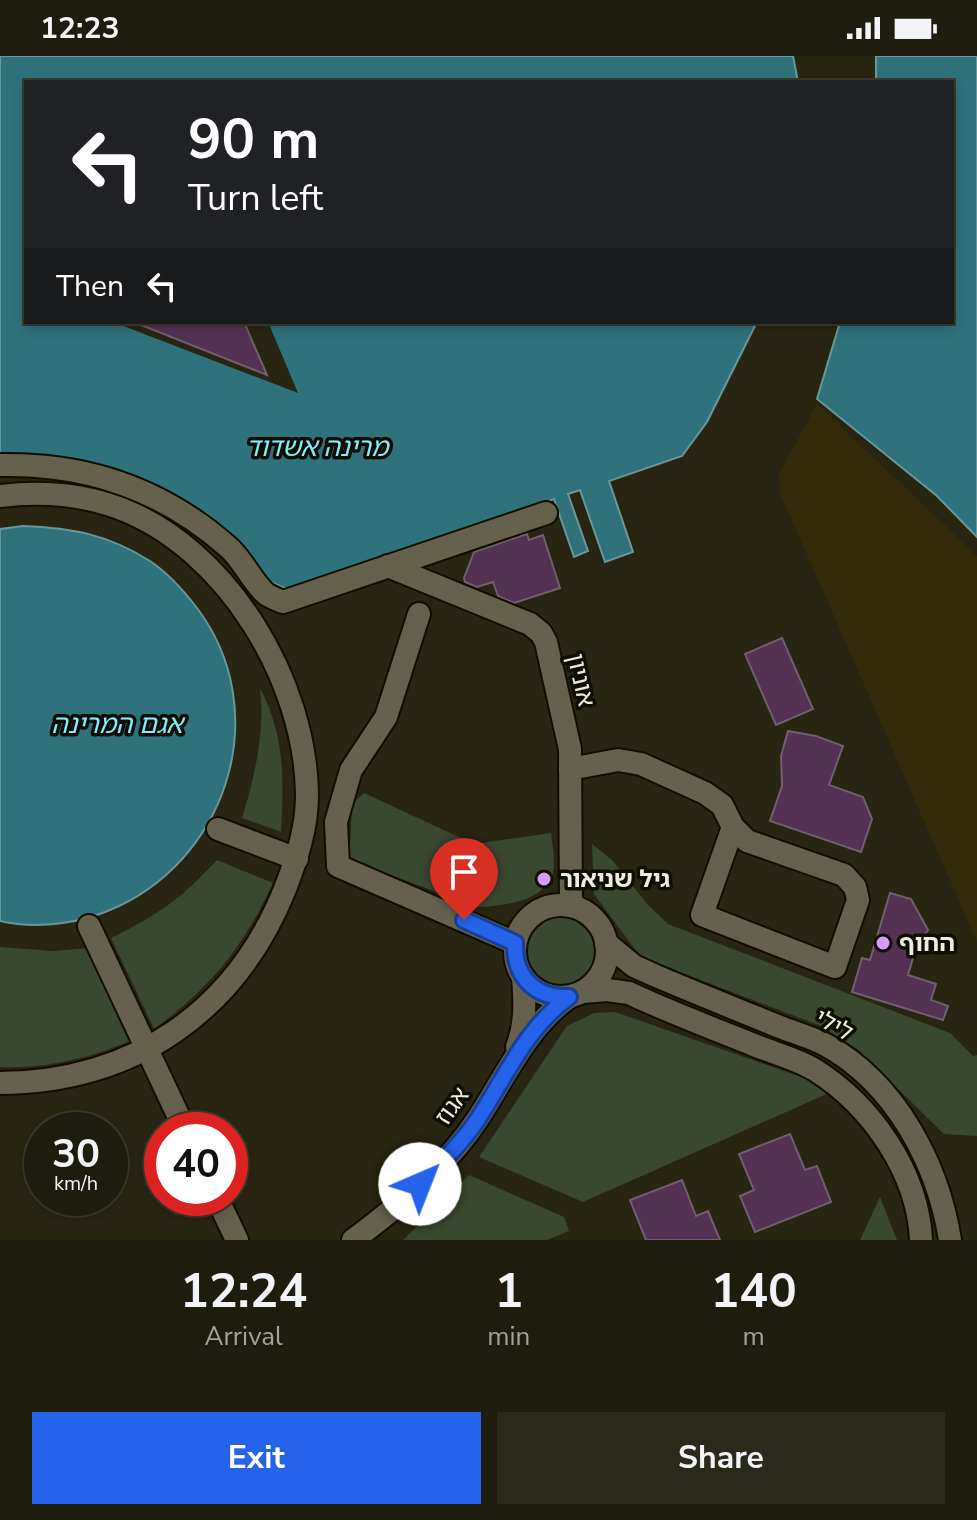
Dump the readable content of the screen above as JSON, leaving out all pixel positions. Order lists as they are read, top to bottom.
{
  "streets": {
    "street": ["אוניון", "לילי", "אגוז"]
  },
  "crossings": [
    ["אוניון", "לילי"],
    ["אוניון", "אגוז"],
    ["לילי", "אגוז"]
  ],
  "water": ["מרינה אשדוד", "אגם המרינה"],
  "places": ["גיל שניאור", "החוף"],
  "page": {
    "status": "12:23",
    "turn": ["90 m", "Turn left"],
    "then": "Then",
    "speed": "30 km/h",
    "limit": "40",
    "eta": [
      "12:24",
      "Arrival",
      "1",
      "min",
      "140",
      "m"
    ],
    "buttons": ["Exit", "Share"]
  }
}
